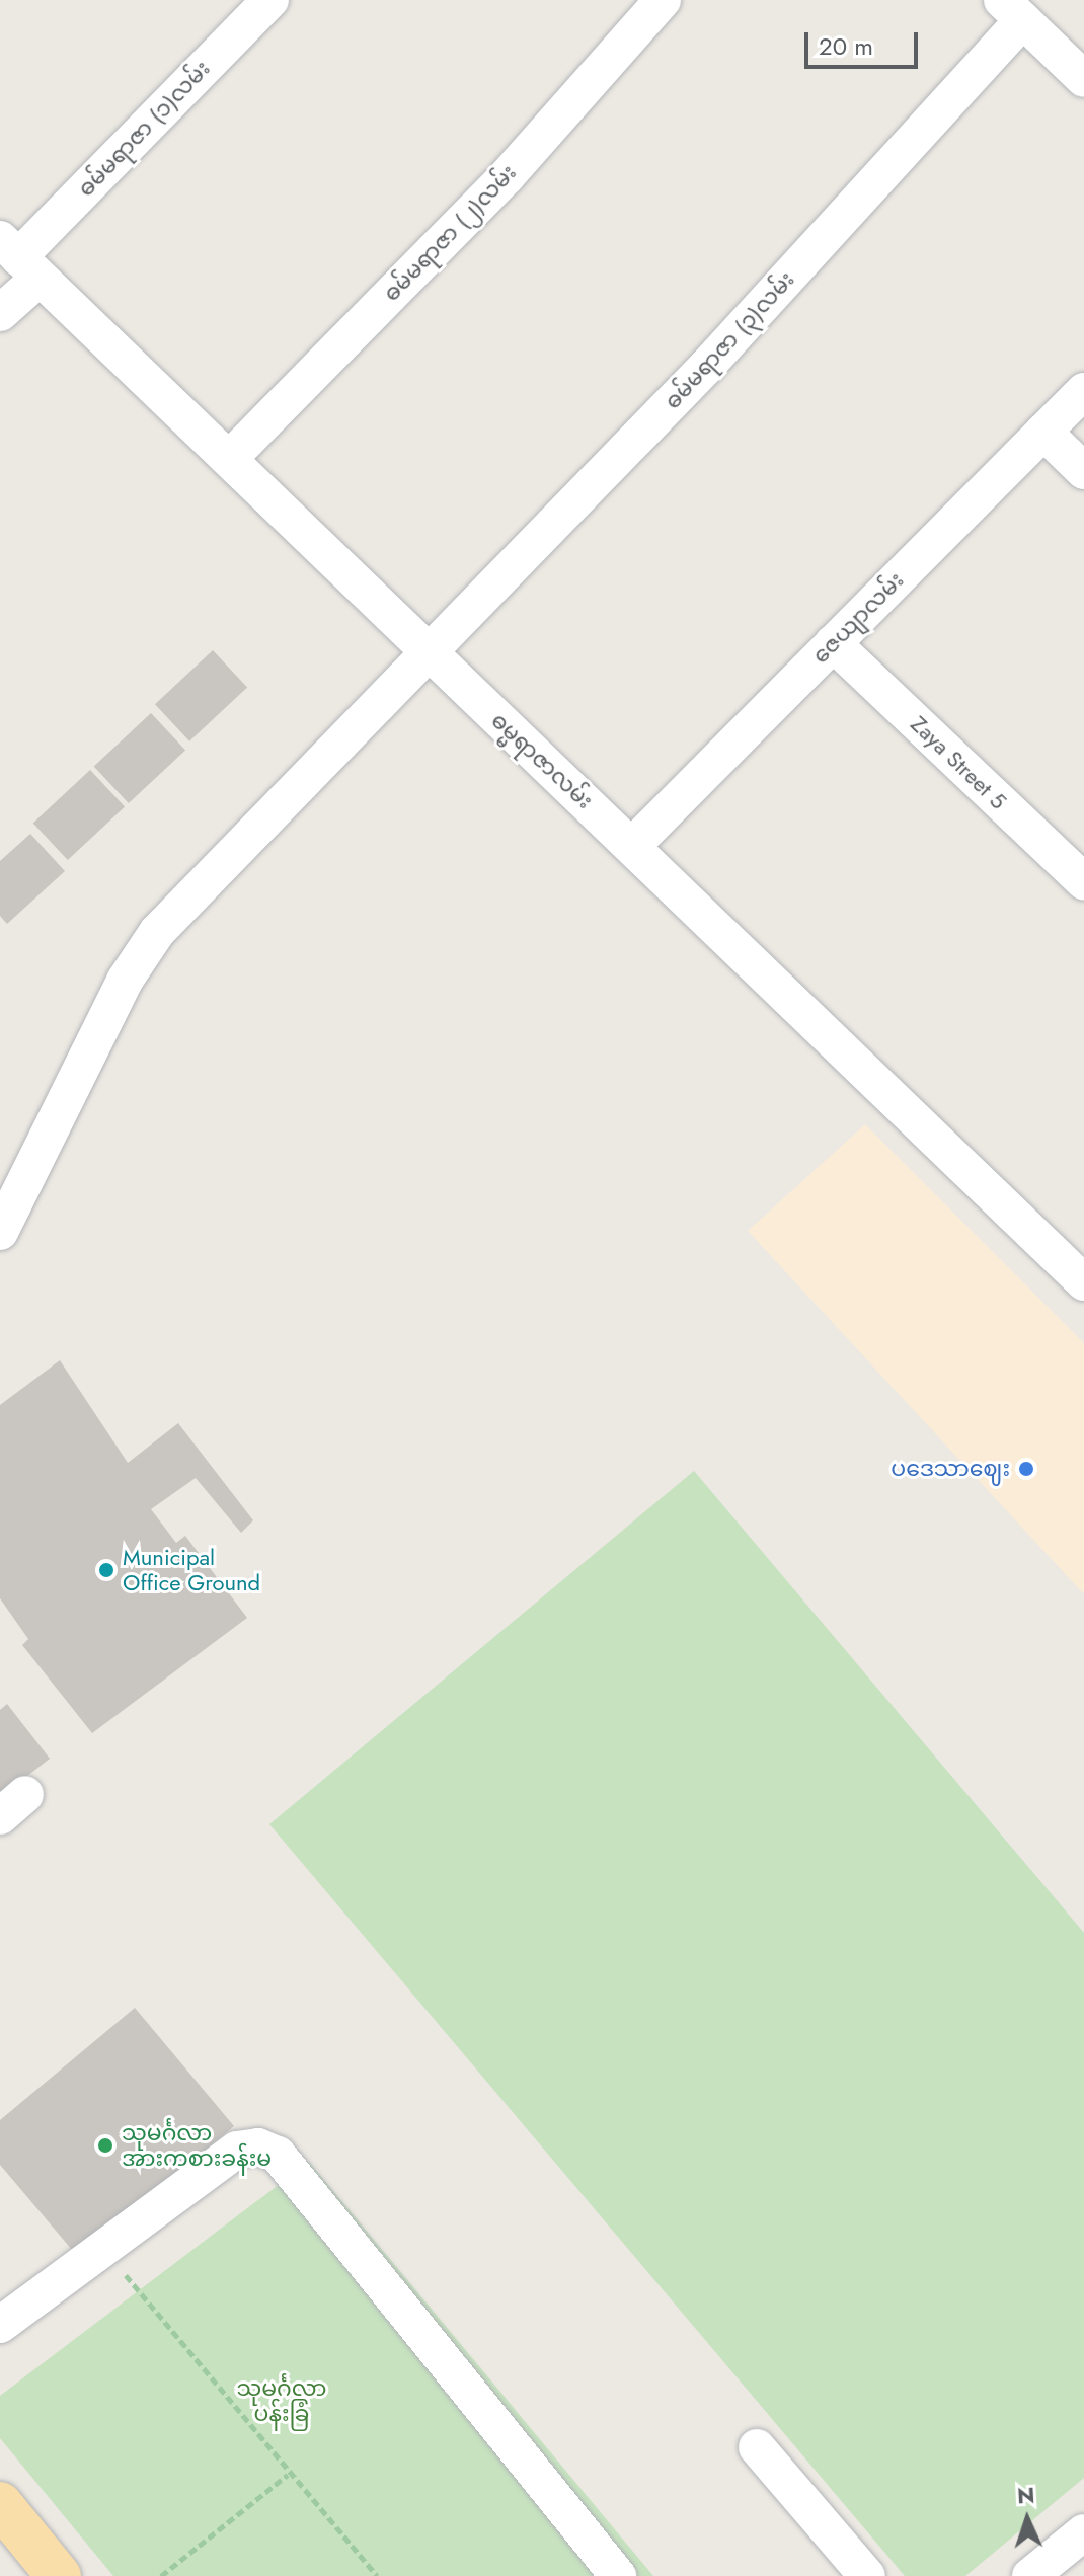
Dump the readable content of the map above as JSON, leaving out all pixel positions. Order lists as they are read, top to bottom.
{
  "streets": {
    "street": [
      "ဓမ်မရာဇာ (၁)လမ်း",
      "ဓမ်မရာဇာ (၂)လမ်း",
      "ဓမ်မရာဇာ (၃)လမ်း",
      "ဇေယျာလမ်း",
      "ဓမ္မရာဇာလမ်း",
      "Zaya Street 5"
    ]
  },
  "crossings": [
    ["ဓမ်မရာဇာ (၁)လမ်း", "ဓမ္မရာဇာလမ်း"],
    ["ဓမ်မရာဇာ (၂)လမ်း", "ဓမ္မရာဇာလမ်း"],
    ["ဓမ်မရာဇာ (၃)လမ်း", "ဓမ္မရာဇာလမ်း"],
    ["ဇေယျာလမ်း", "ဓမ္မရာဇာလမ်း"],
    ["ဇေယျာလမ်း", "Zaya Street 5"]
  ],
  "parks": ["သုမင်္ဂလာ ပန်းခြံ"],
  "places": ["ပဒေသာဈေး", "Municipal Office Ground", "သုမင်္ဂလာ အားကစားခန်းမ"],
  "scale_bar": "20 m",
  "north": "top"
}
